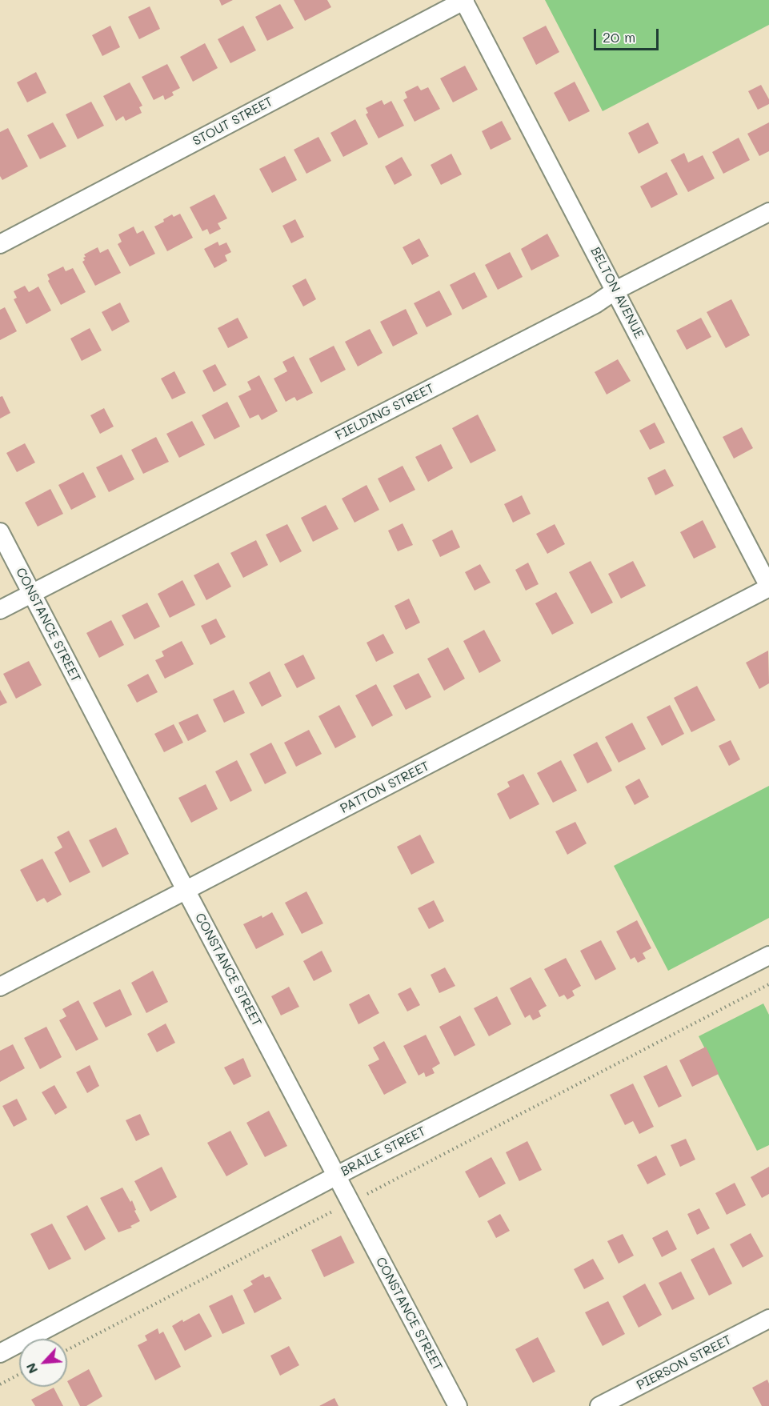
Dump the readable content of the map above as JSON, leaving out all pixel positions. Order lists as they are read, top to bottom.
{
  "streets": {
    "street": [
      "STOUT STREET",
      "BELTON AVENUE",
      "FIELDING STREET",
      "CONSTANCE STREET",
      "PATTON STREET",
      "BRAILE STREET",
      "PIERSON STREET"
    ]
  },
  "crossings": [
    ["STOUT STREET", "BELTON AVENUE"],
    ["BELTON AVENUE", "FIELDING STREET"],
    ["BELTON AVENUE", "PATTON STREET"],
    ["FIELDING STREET", "CONSTANCE STREET"],
    ["CONSTANCE STREET", "PATTON STREET"],
    ["CONSTANCE STREET", "BRAILE STREET"]
  ],
  "scale_bar": "20 m",
  "north": "bottom left"
}
